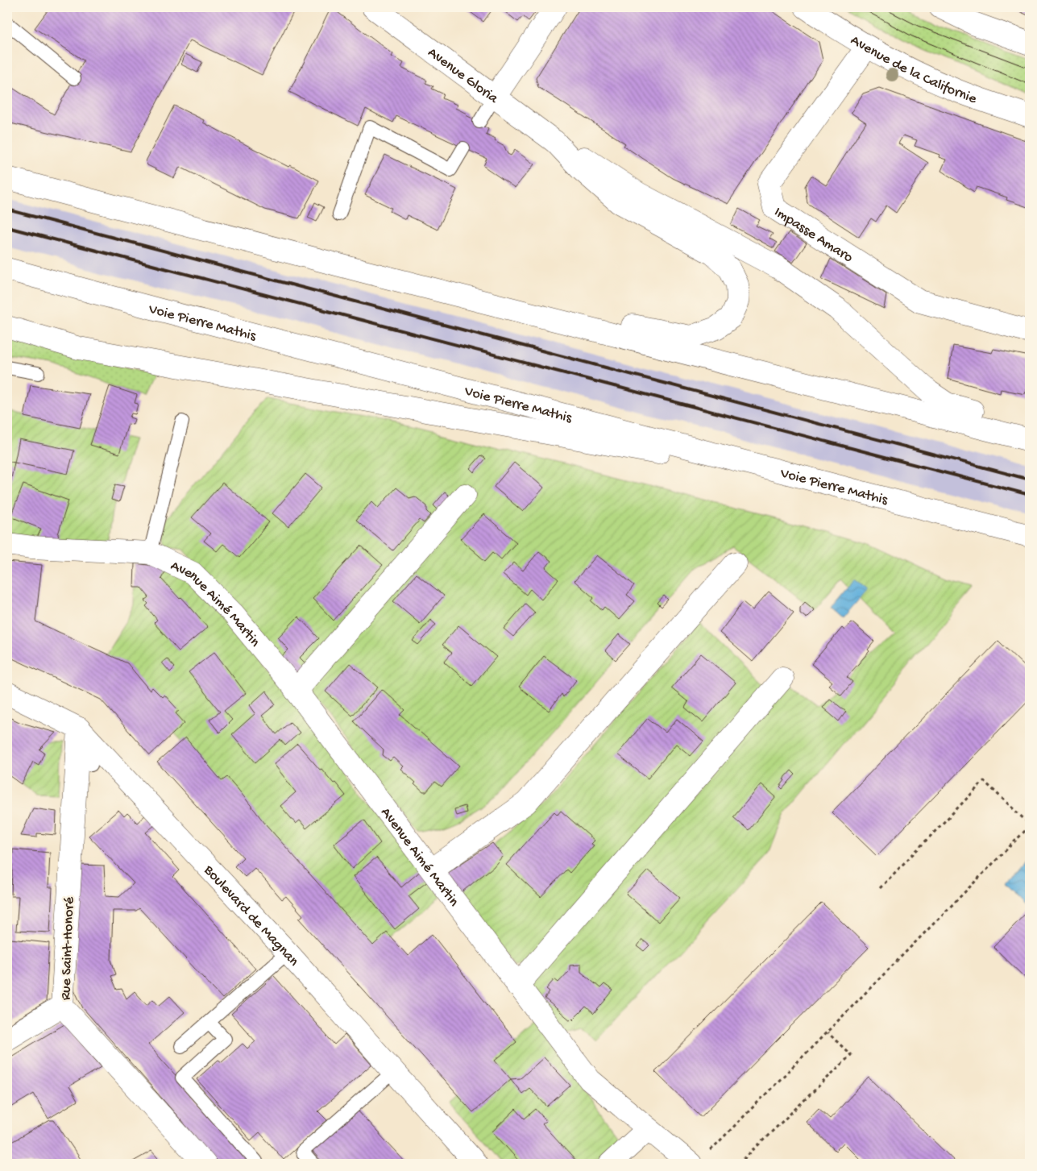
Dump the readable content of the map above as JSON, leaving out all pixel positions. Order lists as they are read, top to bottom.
{
  "streets": {
    "main road": [
      "Avenue de la Californie",
      "Avenue Gloria",
      "Impasse Amaro",
      "Voie Pierre Mathis",
      "Avenue Aimé Martin",
      "Boulevard de Magnan",
      "Rue Saint-Honoré"
    ]
  },
  "crossings": [
    ["Avenue de la Californie", "Impasse Amaro"],
    ["Boulevard de Magnan", "Rue Saint-Honoré"]
  ]
}
